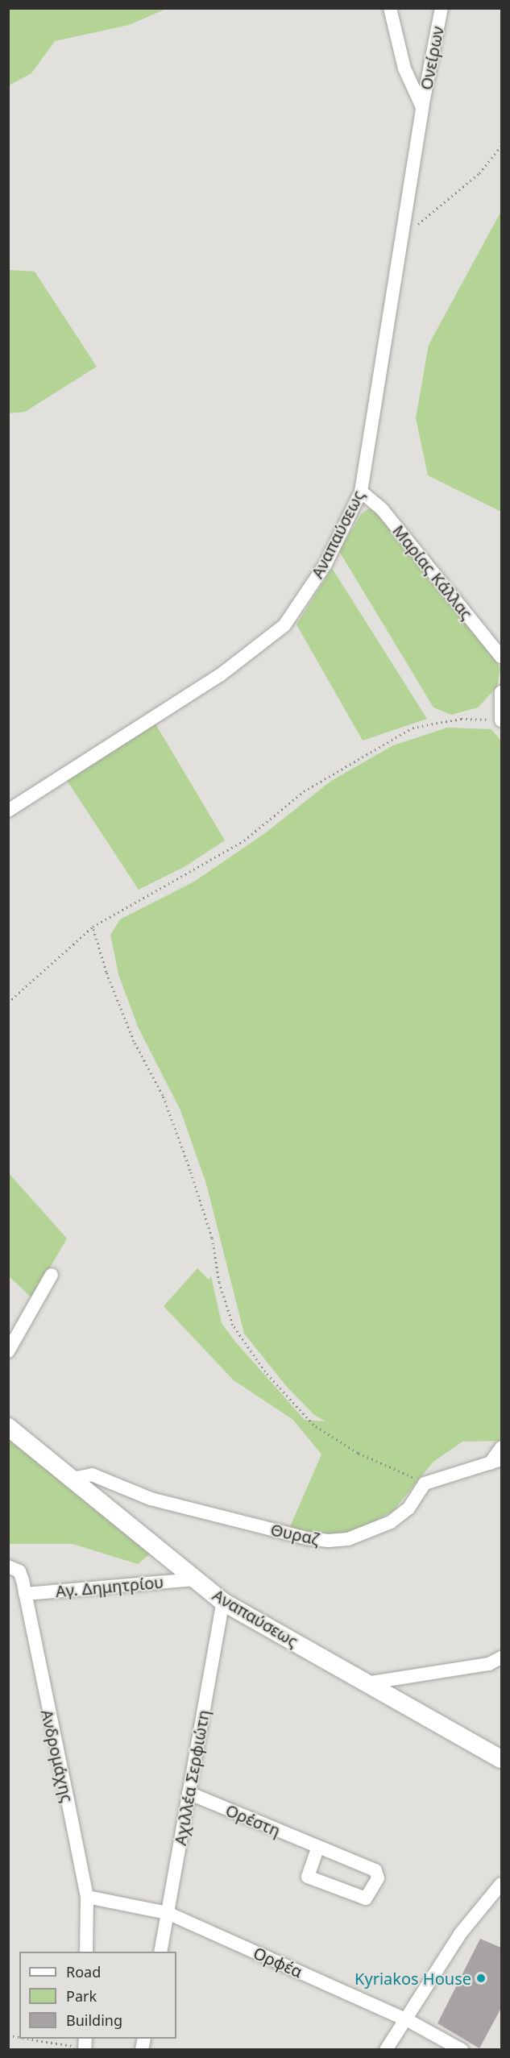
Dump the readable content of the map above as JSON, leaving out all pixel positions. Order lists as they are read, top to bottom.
{
  "streets": {
    "street": [
      "Ονείρων",
      "Αναπαύσεως",
      "Μαρίας Κάλλας",
      "Θυραζ",
      "Αγ. Δημητρίου",
      "Ανδρομάχης",
      "Αχιλλέα Σερφιώτη",
      "Ορέστη",
      "Ορφέα"
    ]
  },
  "crossings": [
    ["Ονείρων", "Αναπαύσεως"],
    ["Αναπαύσεως", "Μαρίας Κάλλας"],
    ["Αναπαύσεως", "Θυραζ"],
    ["Αναπαύσεως", "Αγ. Δημητρίου"],
    ["Αναπαύσεως", "Αχιλλέα Σερφιώτη"],
    ["Αγ. Δημητρίου", "Ανδρομάχης"],
    ["Ανδρομάχης", "Ορφέα"],
    ["Αχιλλέα Σερφιώτη", "Ορέστη"],
    ["Αχιλλέα Σερφιώτη", "Ορφέα"]
  ],
  "places": ["Kyriakos House"],
  "legend": ["Road", "Park", "Building"]
}
